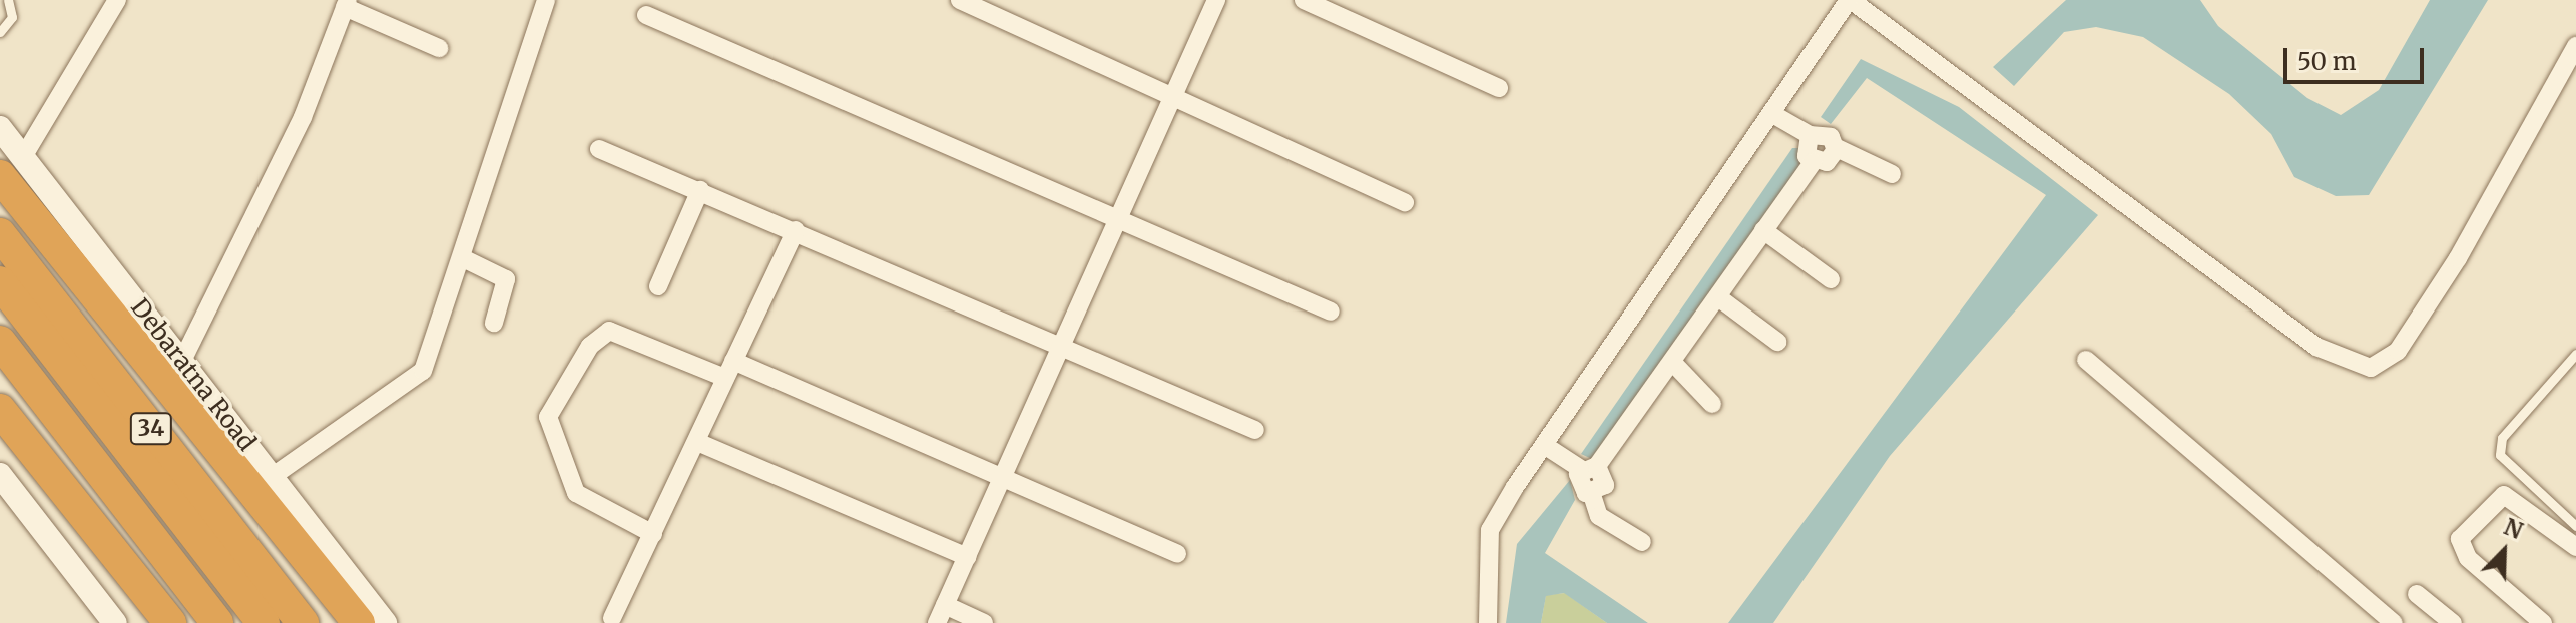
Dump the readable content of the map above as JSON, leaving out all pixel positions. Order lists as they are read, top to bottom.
{
  "streets": {
    "highway": ["34"],
    "main road": ["Debaratna Road"]
  },
  "scale_bar": "50 m",
  "north": "top right"
}
